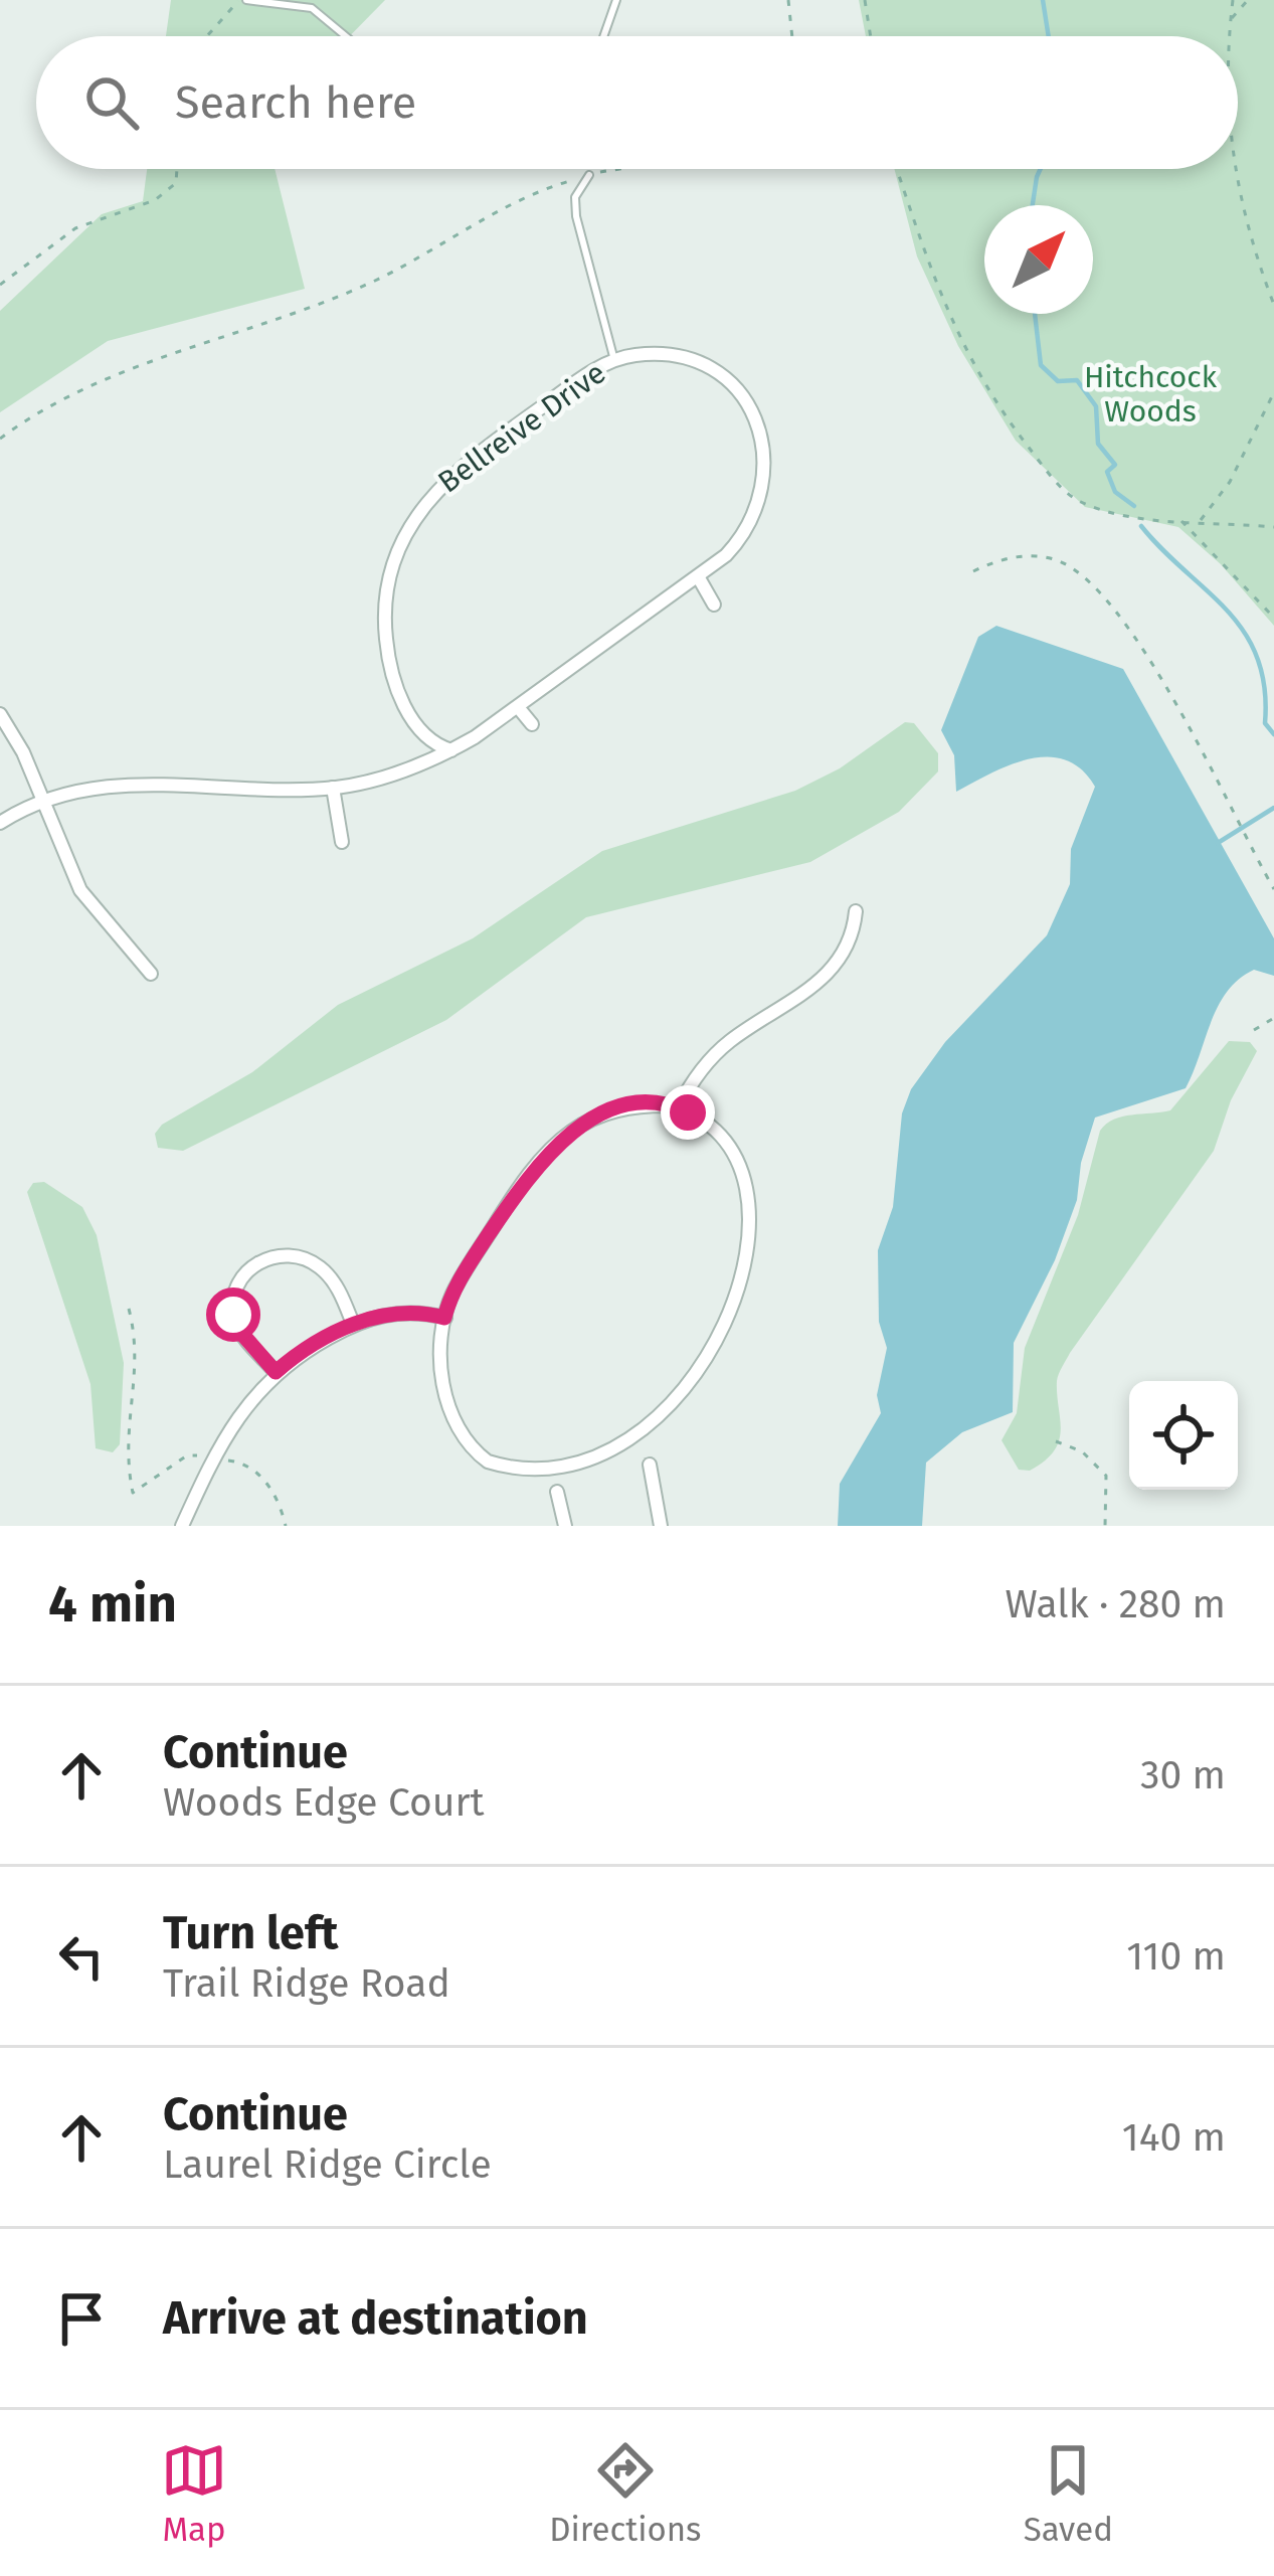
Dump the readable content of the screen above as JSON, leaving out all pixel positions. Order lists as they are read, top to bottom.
{
  "streets": {
    "street": ["Bellreive Drive"]
  },
  "parks": ["Hitchcock Woods"],
  "north": "top right",
  "page": {
    "search": "Search here",
    "heading": ["4 min", "Walk · 280 m"],
    "list": [
      ["Continue", "Woods Edge Court", "30 m"],
      ["Turn left", "Trail Ridge Road", "110 m"],
      ["Continue", "Laurel Ridge Circle", "140 m"],
      "Arrive at destination"
    ],
    "nav": ["Map", "Directions", "Saved"]
  }
}
